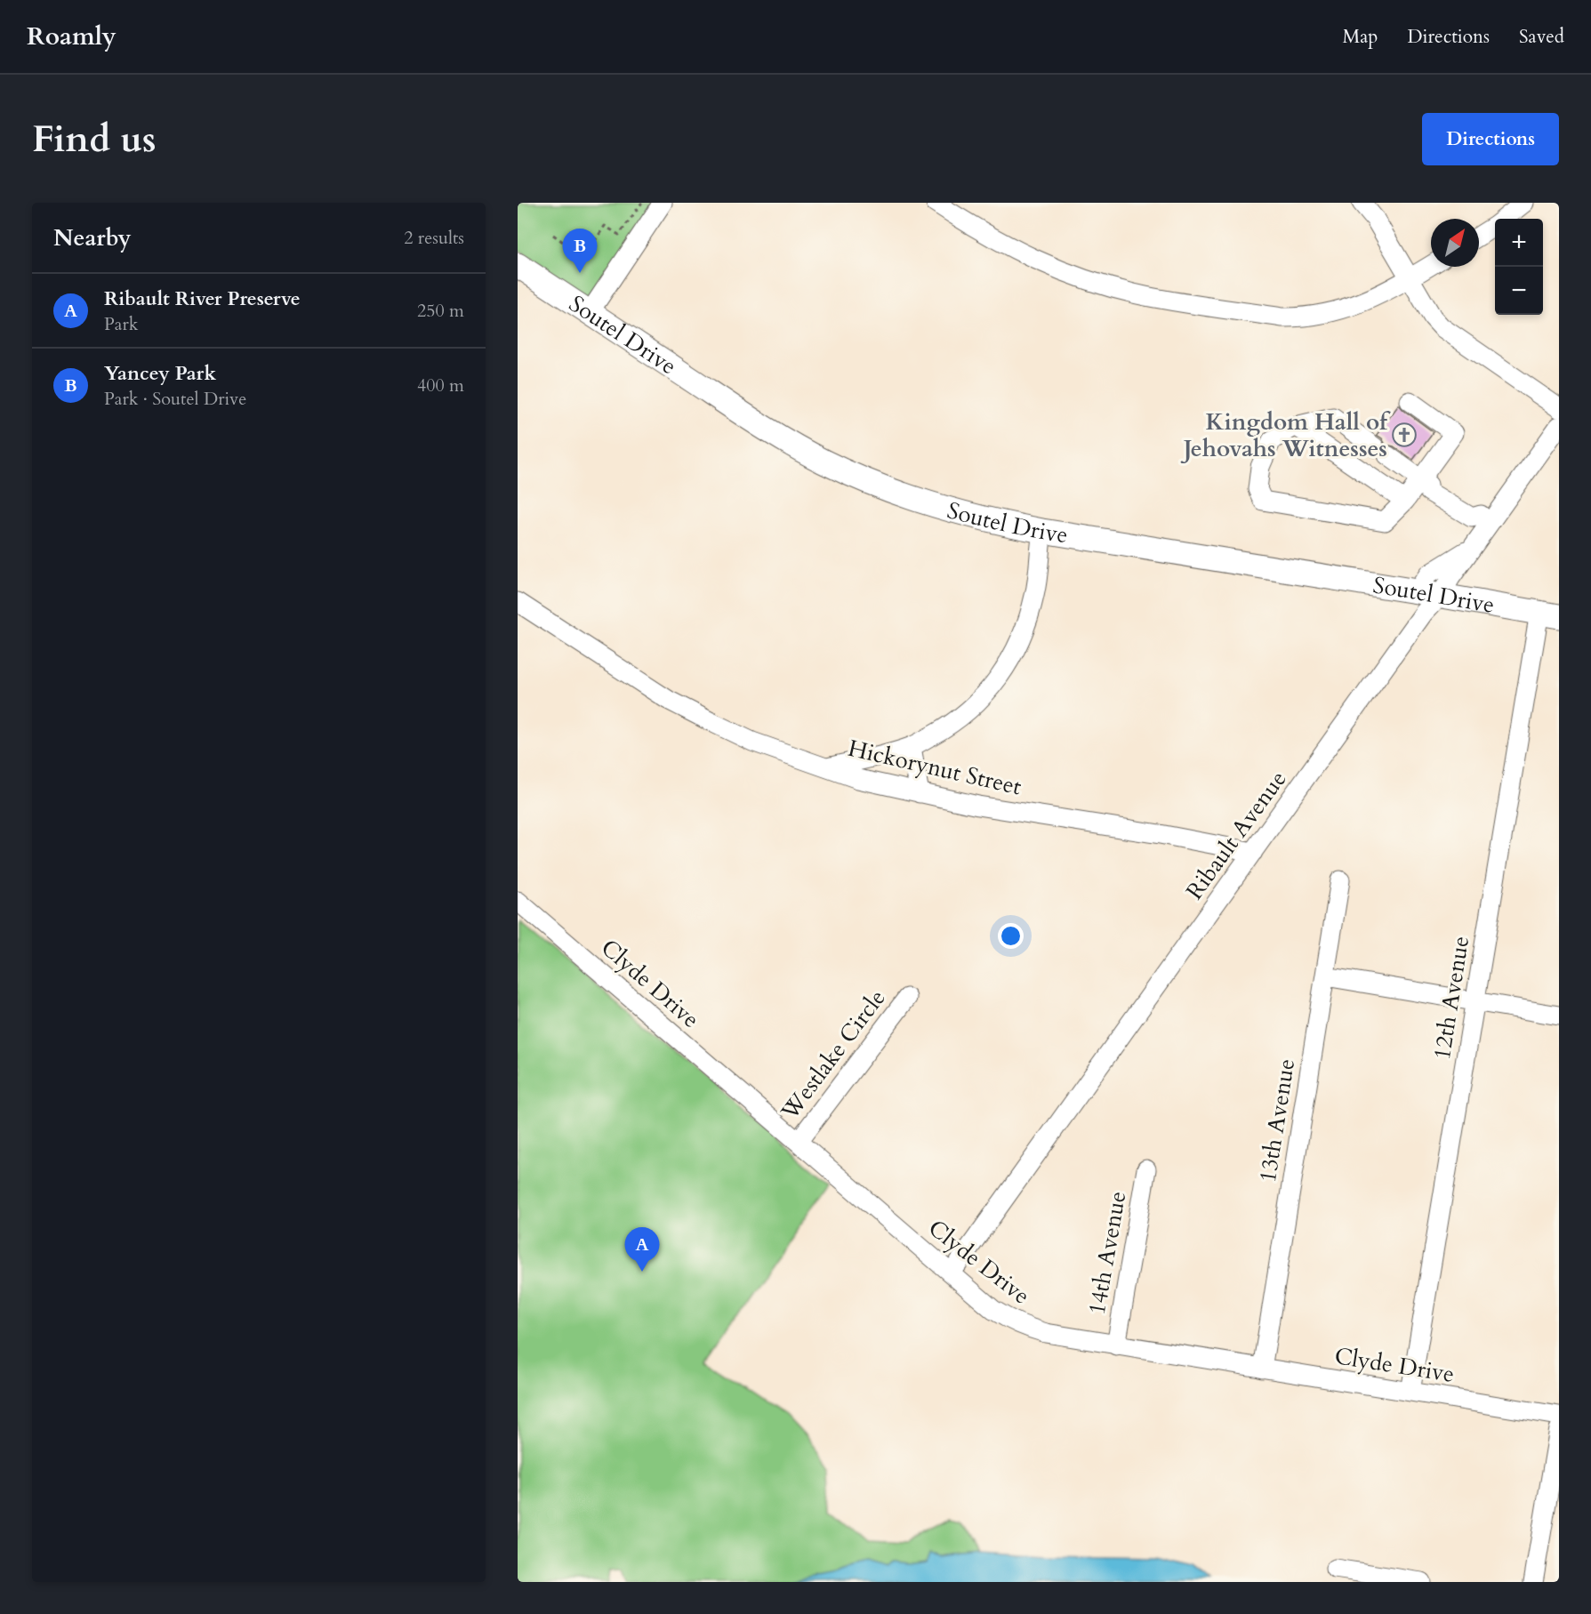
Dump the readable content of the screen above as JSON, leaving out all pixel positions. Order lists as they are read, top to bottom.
{
  "streets": {
    "main road": ["Soutel Drive"],
    "street": [
      "Hickorynut Street",
      "Ribault Avenue",
      "Clyde Drive",
      "12th Avenue",
      "Westlake Circle",
      "13th Avenue",
      "14th Avenue"
    ]
  },
  "crossings": [
    ["Soutel Drive", "Ribault Avenue"],
    ["Soutel Drive", "12th Avenue"],
    ["Hickorynut Street", "Ribault Avenue"],
    ["Ribault Avenue", "Clyde Drive"],
    ["Clyde Drive", "12th Avenue"],
    ["Clyde Drive", "Westlake Circle"],
    ["Clyde Drive", "13th Avenue"],
    ["Clyde Drive", "14th Avenue"]
  ],
  "places": {
    "church": ["Kingdom Hall of Jehovahs Witnesses"]
  },
  "north": "top right",
  "page": {
    "header": "Roamly",
    "nav": ["Map", "Directions", "Saved"],
    "buttons": "Directions",
    "title": "Find us",
    "heading": ["Nearby", "2 results"],
    "map_buttons": ["+", "−"],
    "pins": ["B", "A"],
    "list": [
      {
        "mark": "A",
        "name": "Ribault River Preserve",
        "note": "Park",
        "value": "250 m"
      },
      {
        "mark": "B",
        "name": "Yancey Park",
        "note": "Park · Soutel Drive",
        "value": "400 m"
      }
    ]
  }
}
